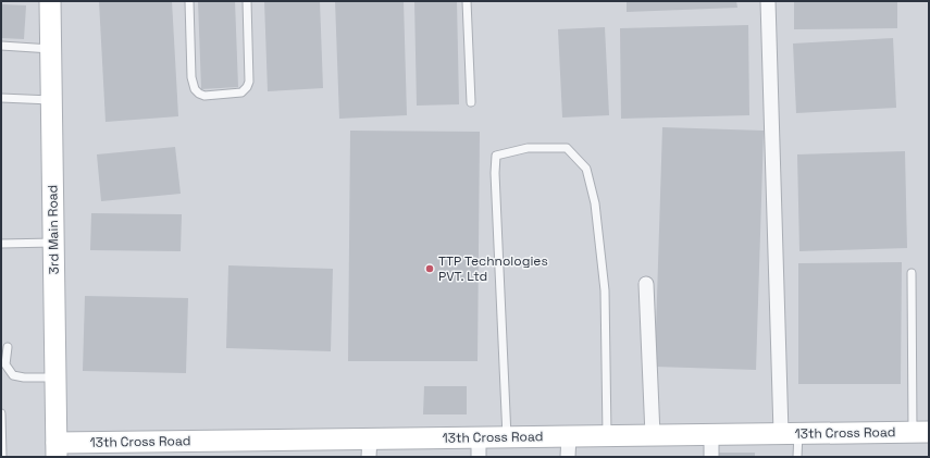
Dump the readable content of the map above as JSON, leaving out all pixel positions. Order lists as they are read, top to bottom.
{
  "streets": {
    "street": ["3rd Main Road", "13th Cross Road"]
  },
  "crossings": [
    ["3rd Main Road", "13th Cross Road"]
  ],
  "places": ["TTP Technologies PVT. Ltd"]
}
